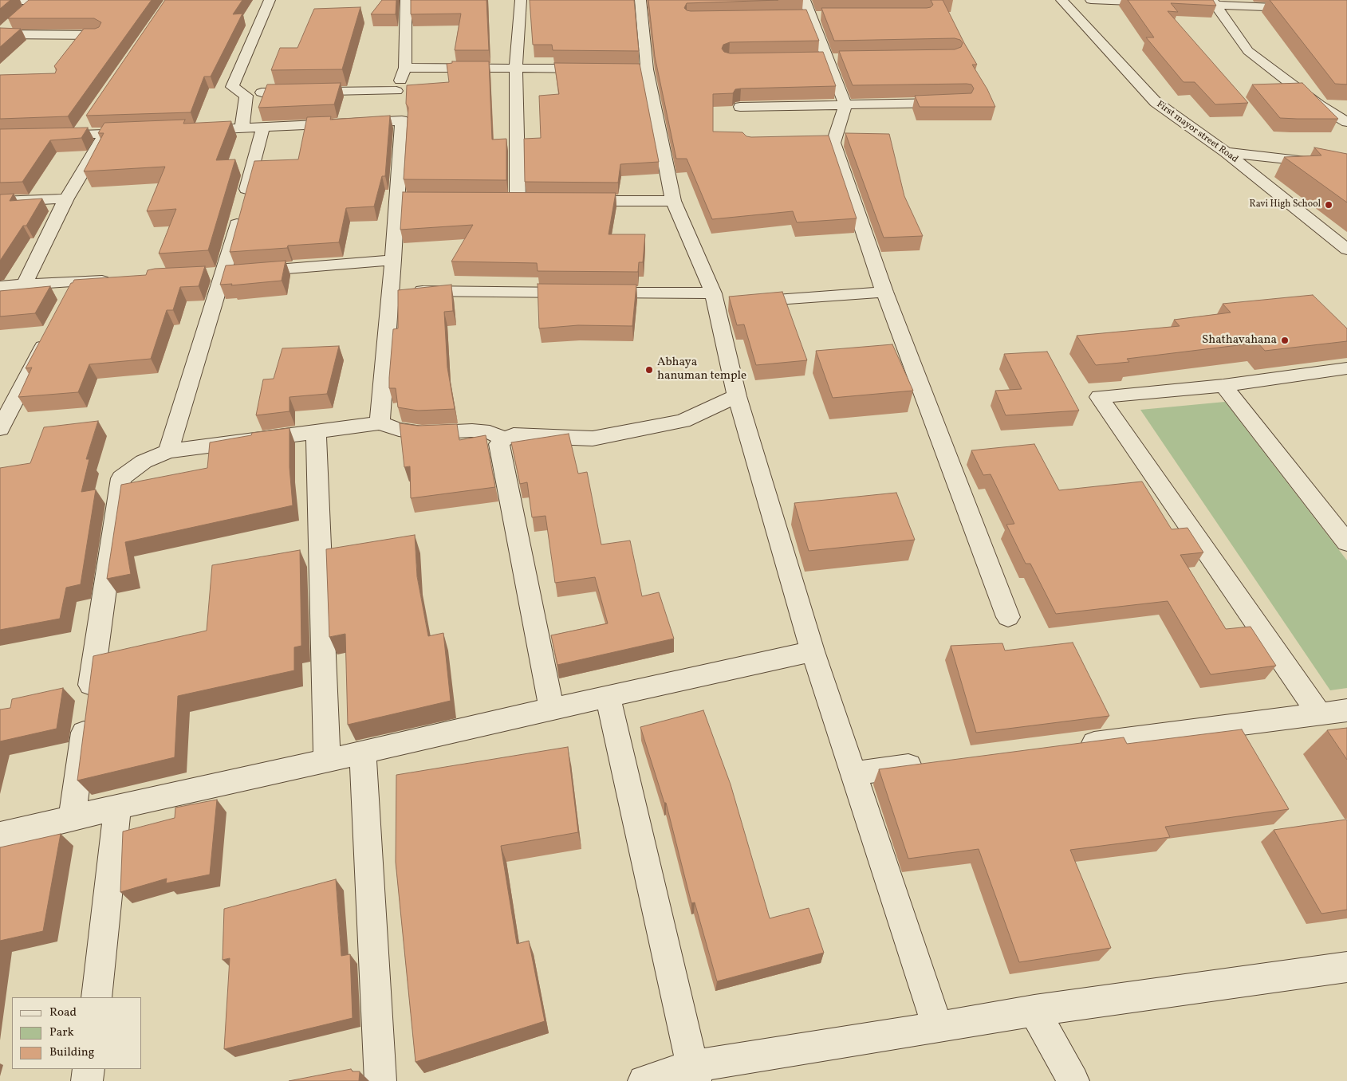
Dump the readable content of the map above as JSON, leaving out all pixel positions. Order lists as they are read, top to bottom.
{
  "streets": {
    "street": ["First mayor street Road"]
  },
  "places": ["Ravi High School", "Shathavahana", "Abhaya hanuman temple"],
  "legend": ["Road", "Park", "Building"]
}
